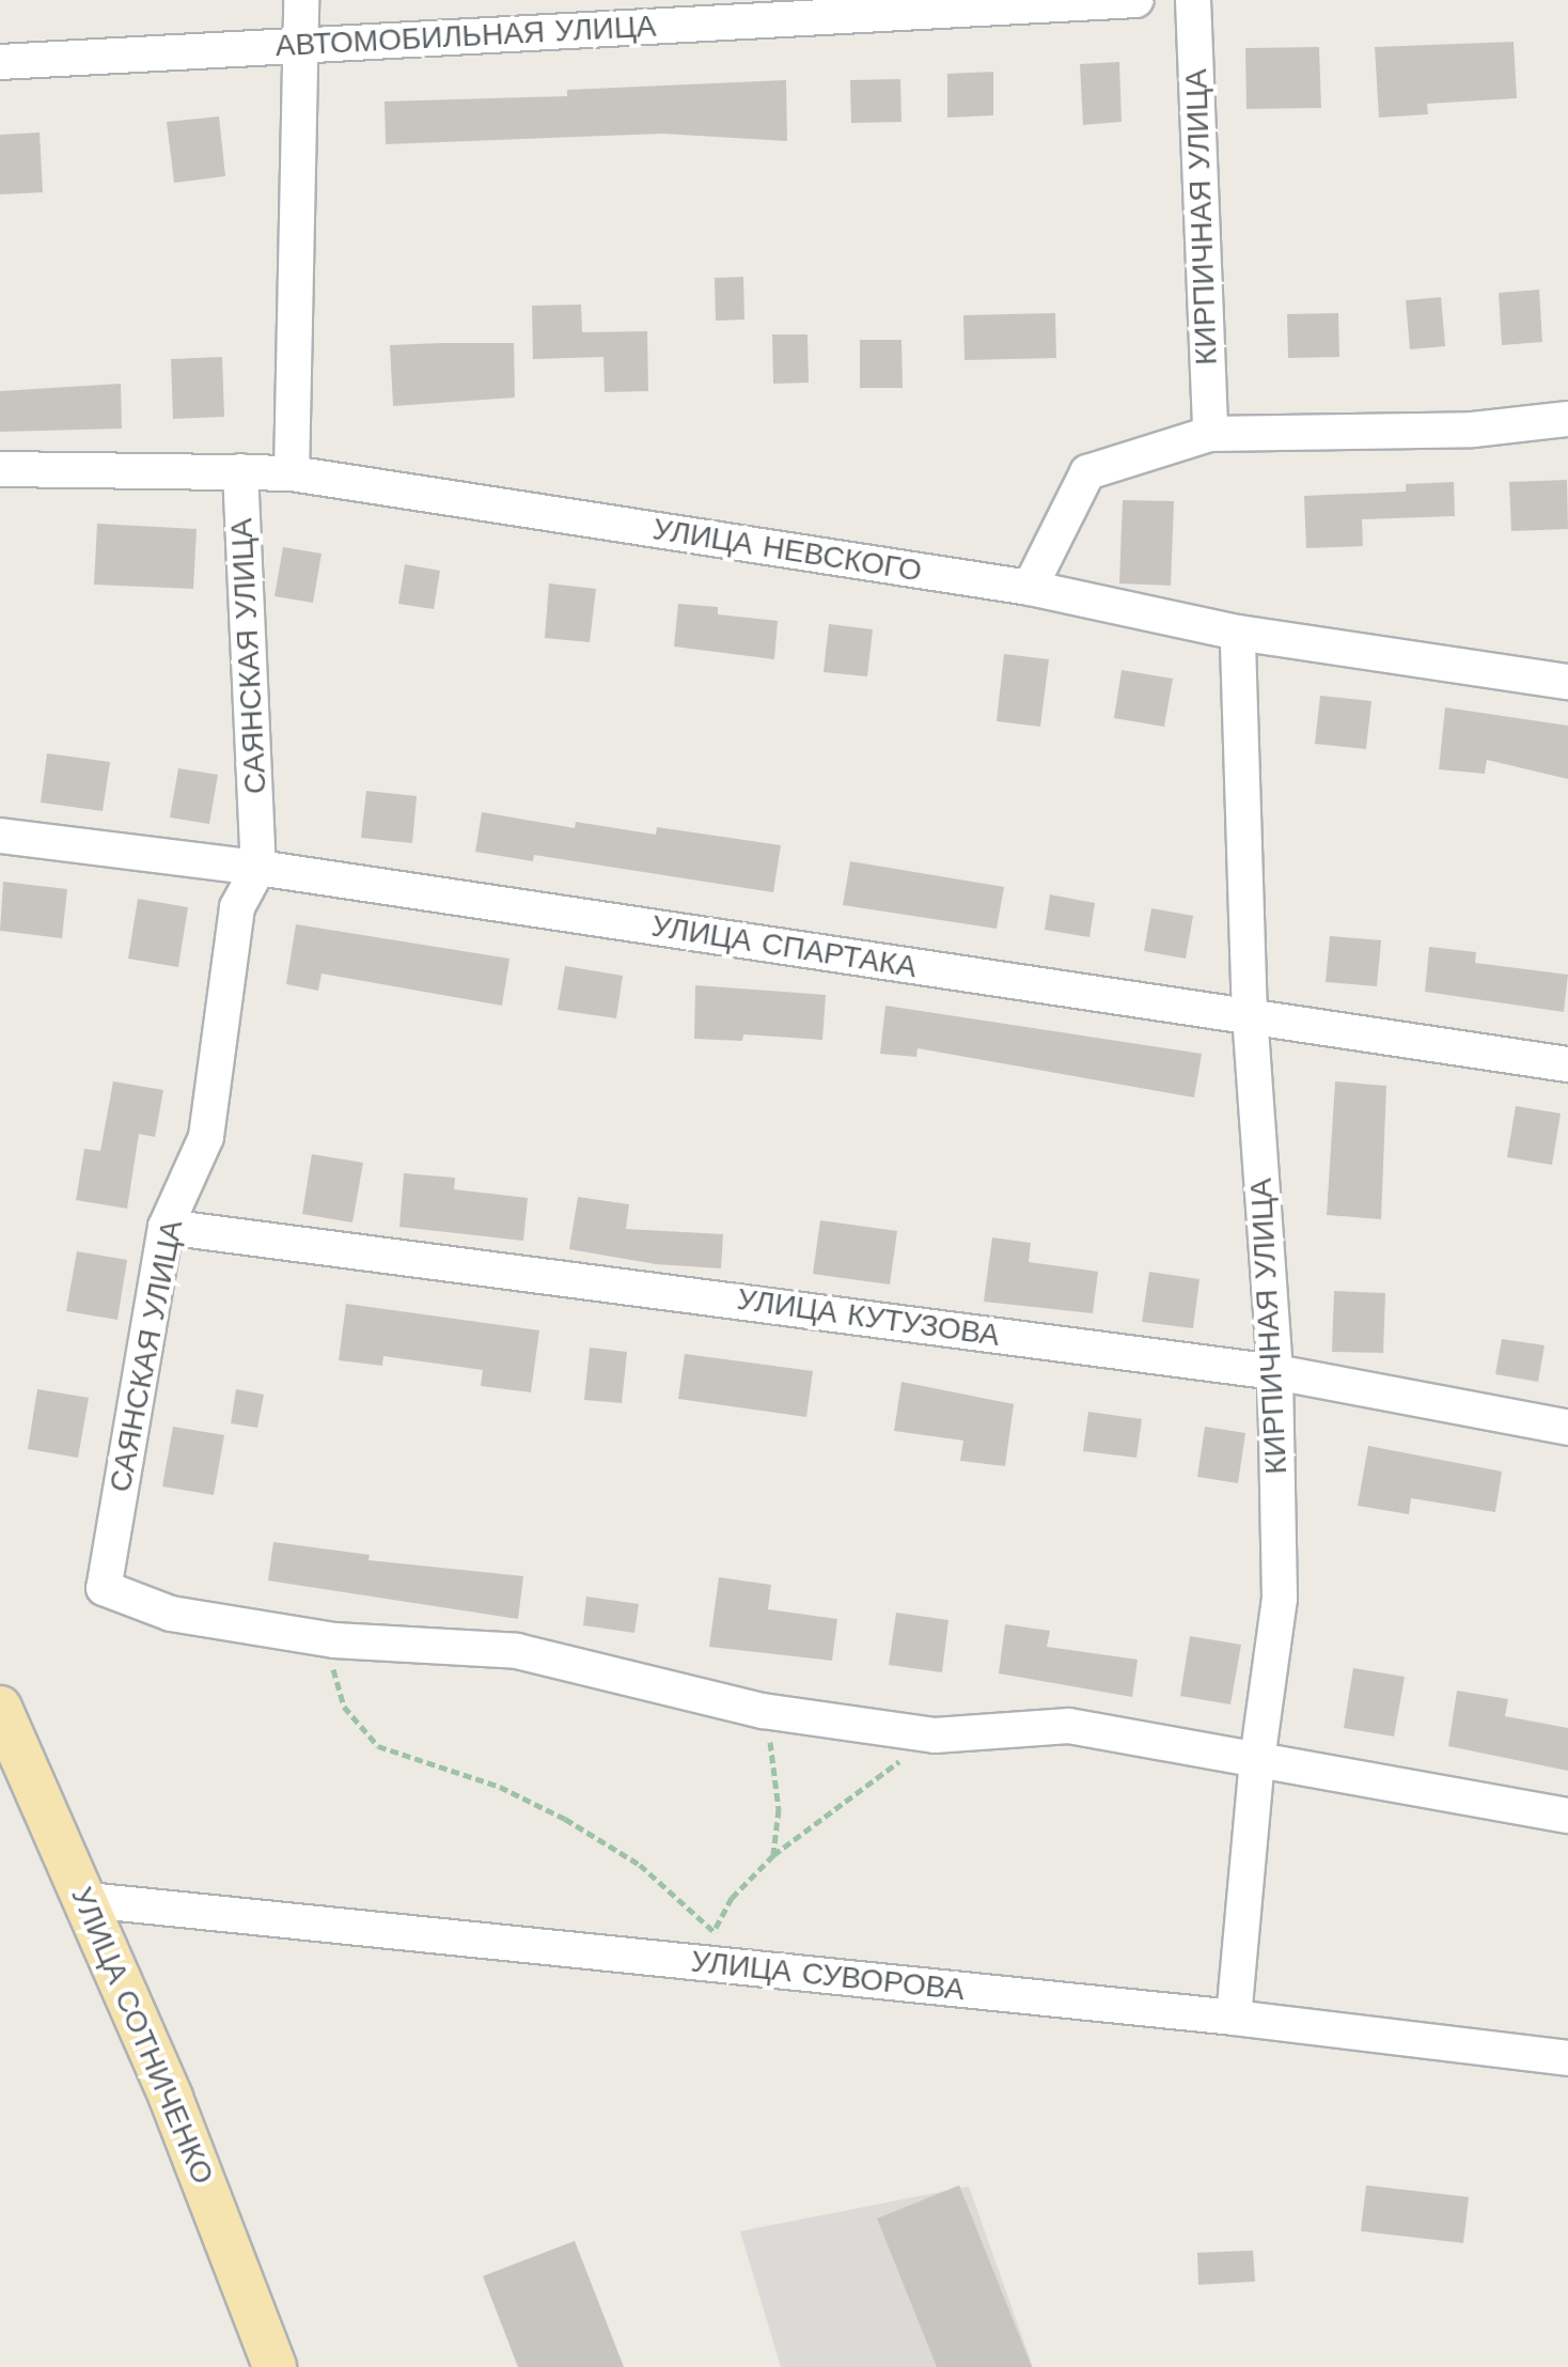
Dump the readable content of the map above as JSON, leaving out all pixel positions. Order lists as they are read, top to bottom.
{
  "streets": {
    "main road": ["УЛИЦА СОТНИЧЕНКО"],
    "street": [
      "АВТОМОБИЛЬНАЯ УЛИЦА",
      "КИРПИЧНАЯ УЛИЦА",
      "УЛИЦА НЕВСКОГО",
      "САЯНСКАЯ УЛИЦА",
      "УЛИЦА СПАРТАКА",
      "УЛИЦА КУТУЗОВА",
      "УЛИЦА СУВОРОВА"
    ]
  },
  "crossings": [
    ["КИРПИЧНАЯ УЛИЦА", "УЛИЦА НЕВСКОГО"],
    ["КИРПИЧНАЯ УЛИЦА", "УЛИЦА СПАРТАКА"],
    ["КИРПИЧНАЯ УЛИЦА", "УЛИЦА КУТУЗОВА"],
    ["КИРПИЧНАЯ УЛИЦА", "УЛИЦА СУВОРОВА"],
    ["УЛИЦА НЕВСКОГО", "САЯНСКАЯ УЛИЦА"],
    ["САЯНСКАЯ УЛИЦА", "УЛИЦА СПАРТАКА"],
    ["САЯНСКАЯ УЛИЦА", "УЛИЦА КУТУЗОВА"],
    ["УЛИЦА СУВОРОВА", "УЛИЦА СОТНИЧЕНКО"]
  ]
}
